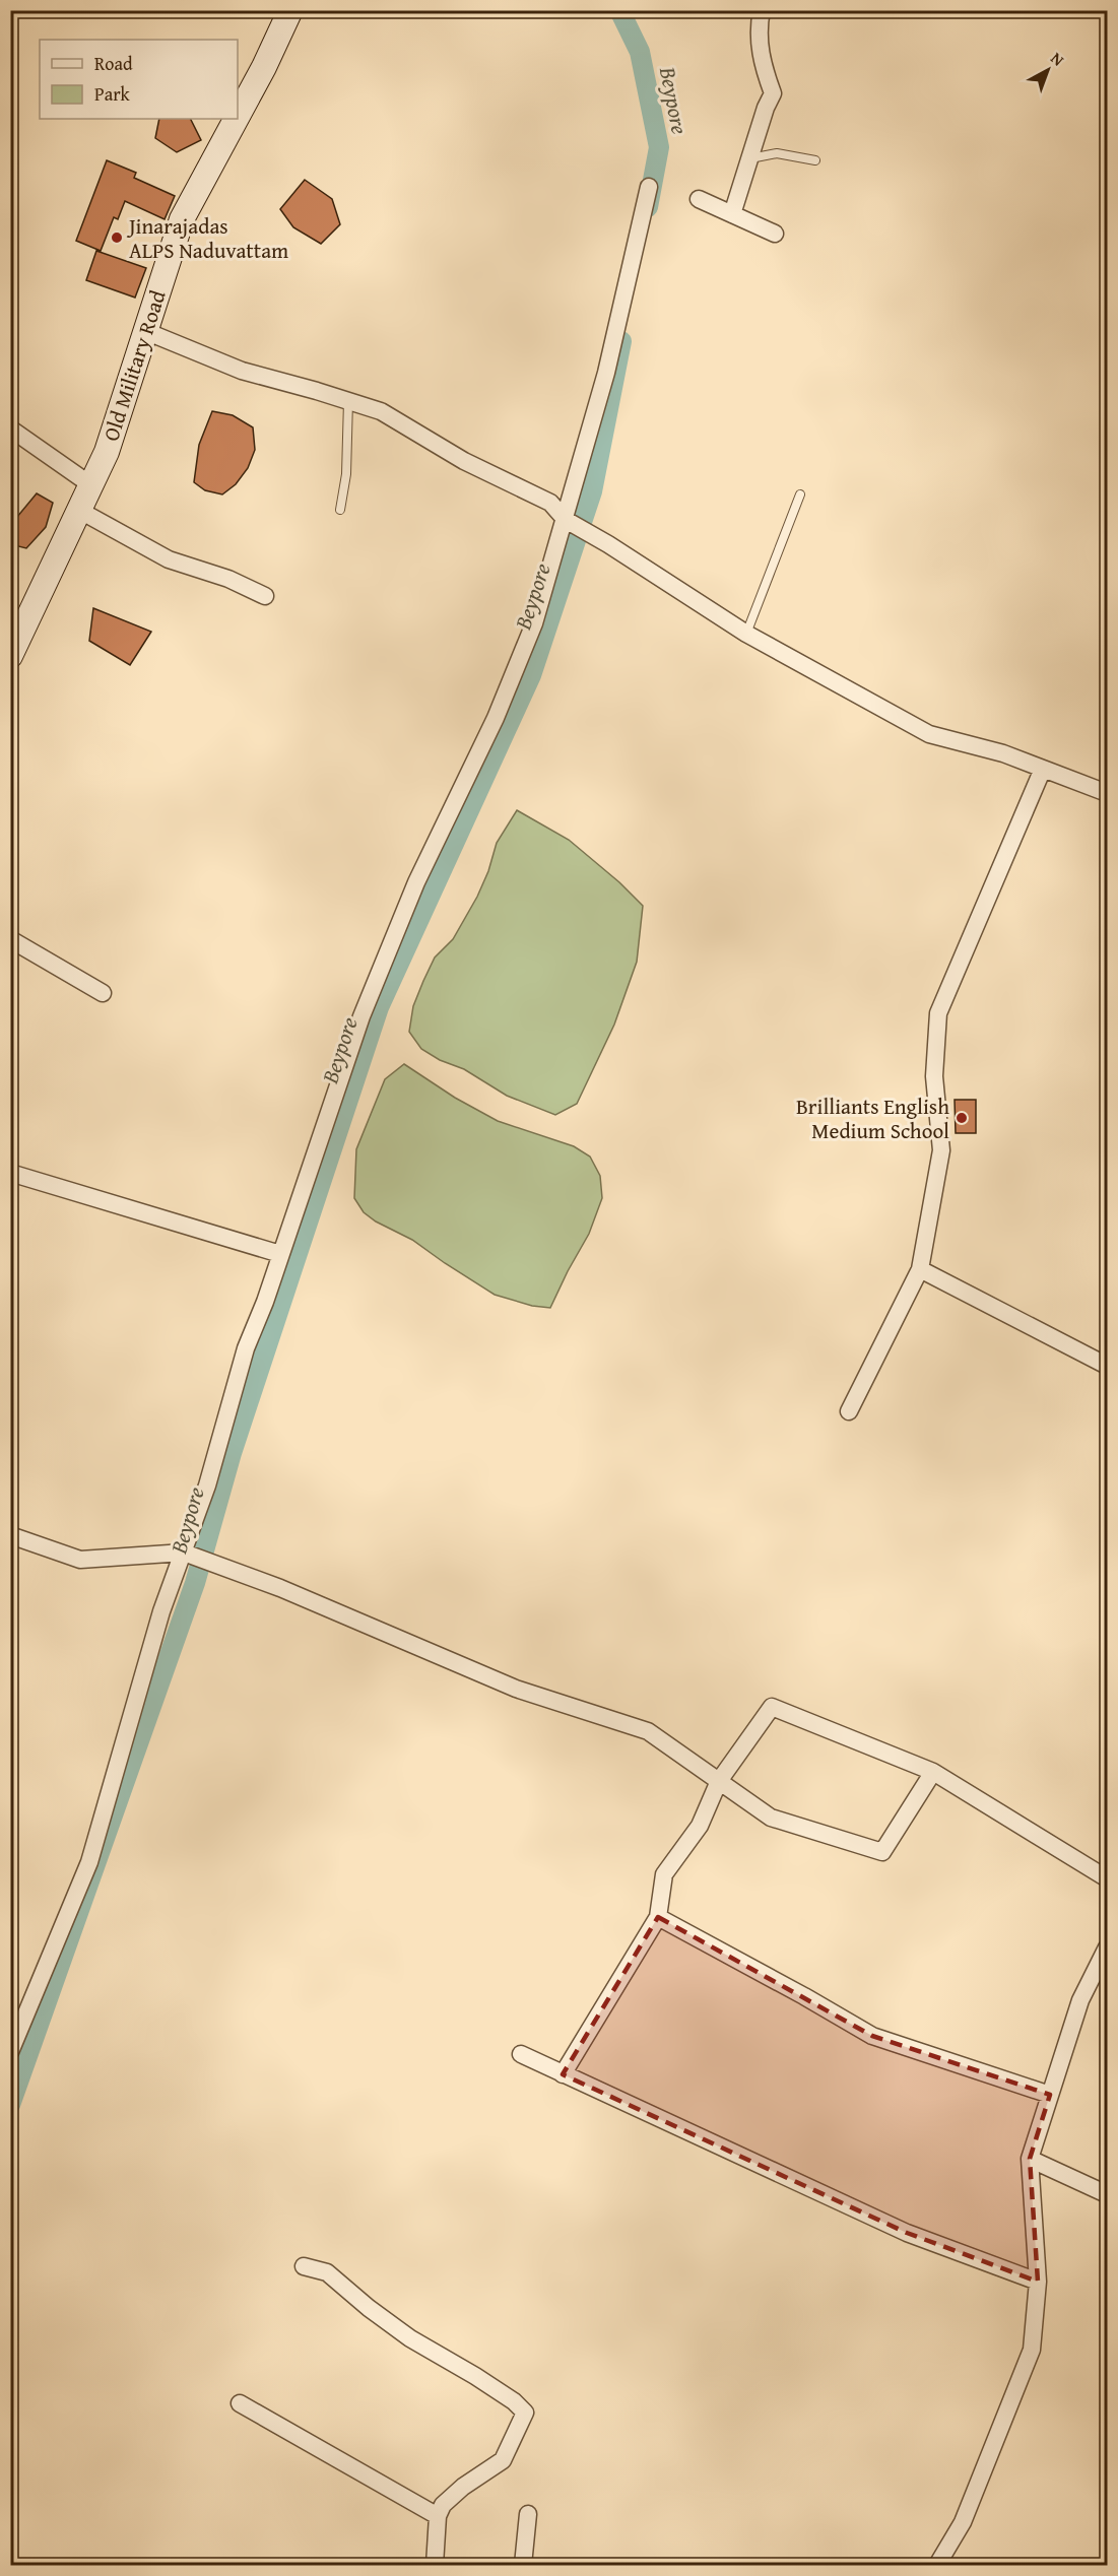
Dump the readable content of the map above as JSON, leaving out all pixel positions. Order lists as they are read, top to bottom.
{
  "streets": {
    "main road": ["Old Military Road"]
  },
  "water": ["Beypore"],
  "places": ["Jinarajadas ALPS Naduvattam", "Brilliants English Medium School"],
  "legend": ["Road", "Park"],
  "north": "top right"
}
